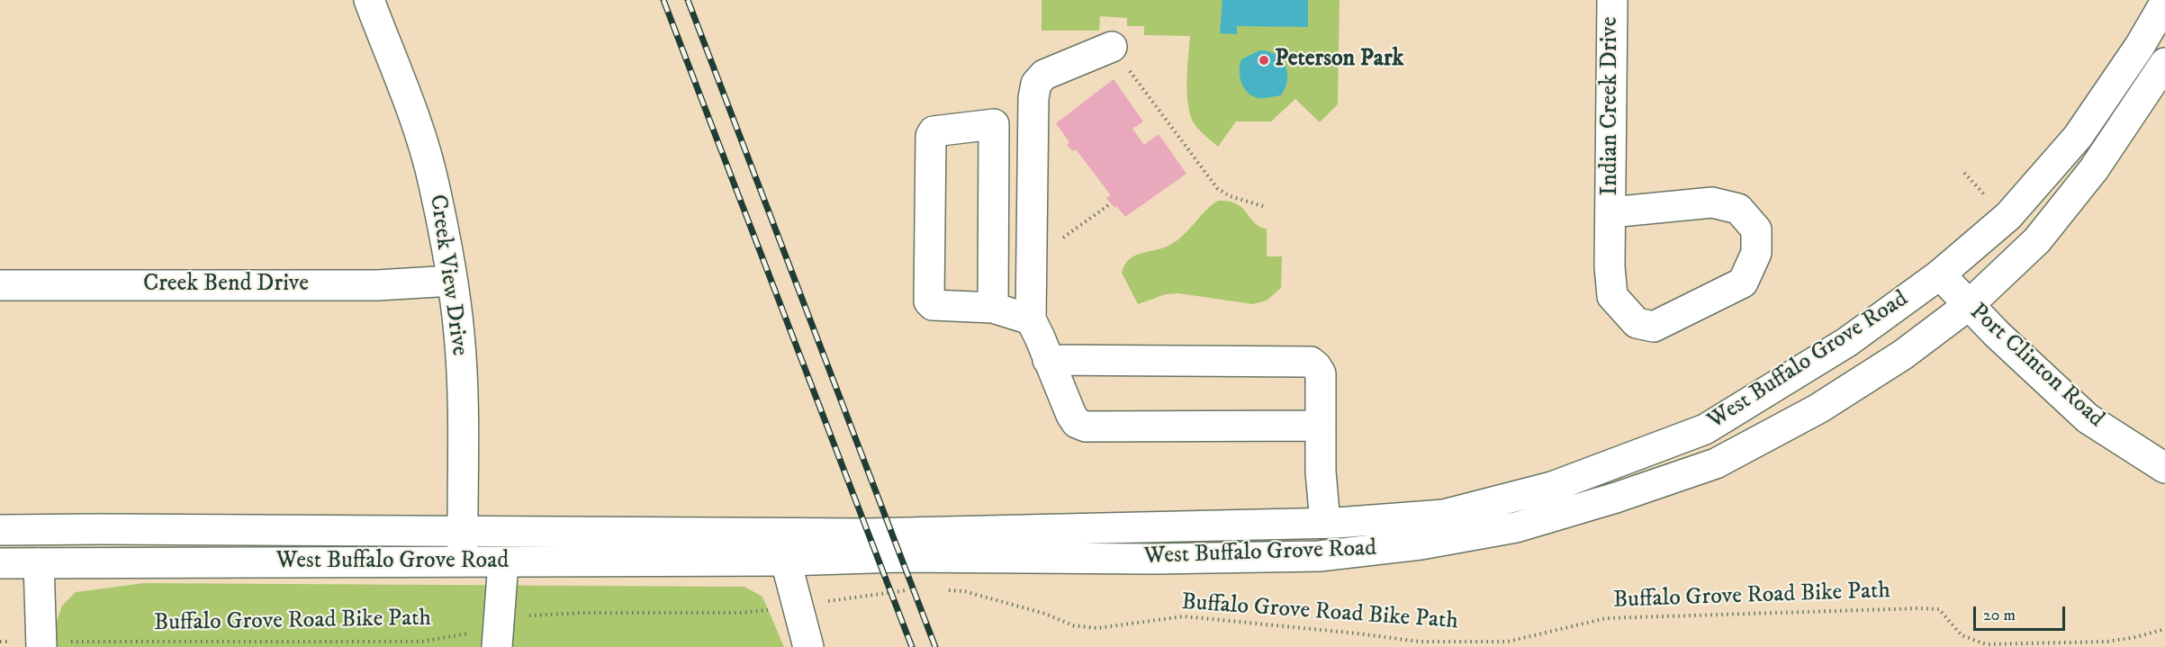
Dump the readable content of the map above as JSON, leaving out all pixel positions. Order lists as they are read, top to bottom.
{
  "streets": {
    "main road": [
      "Indian Creek Drive",
      "Creek View Drive",
      "Creek Bend Drive",
      "West Buffalo Grove Road",
      "Port Clinton Road"
    ],
    "path": ["Buffalo Grove Road Bike Path"]
  },
  "crossings": [
    ["Creek View Drive", "Creek Bend Drive"],
    ["Creek View Drive", "West Buffalo Grove Road"],
    ["West Buffalo Grove Road", "Port Clinton Road"]
  ],
  "places": ["Peterson Park"],
  "scale_bar": "20 m"
}
